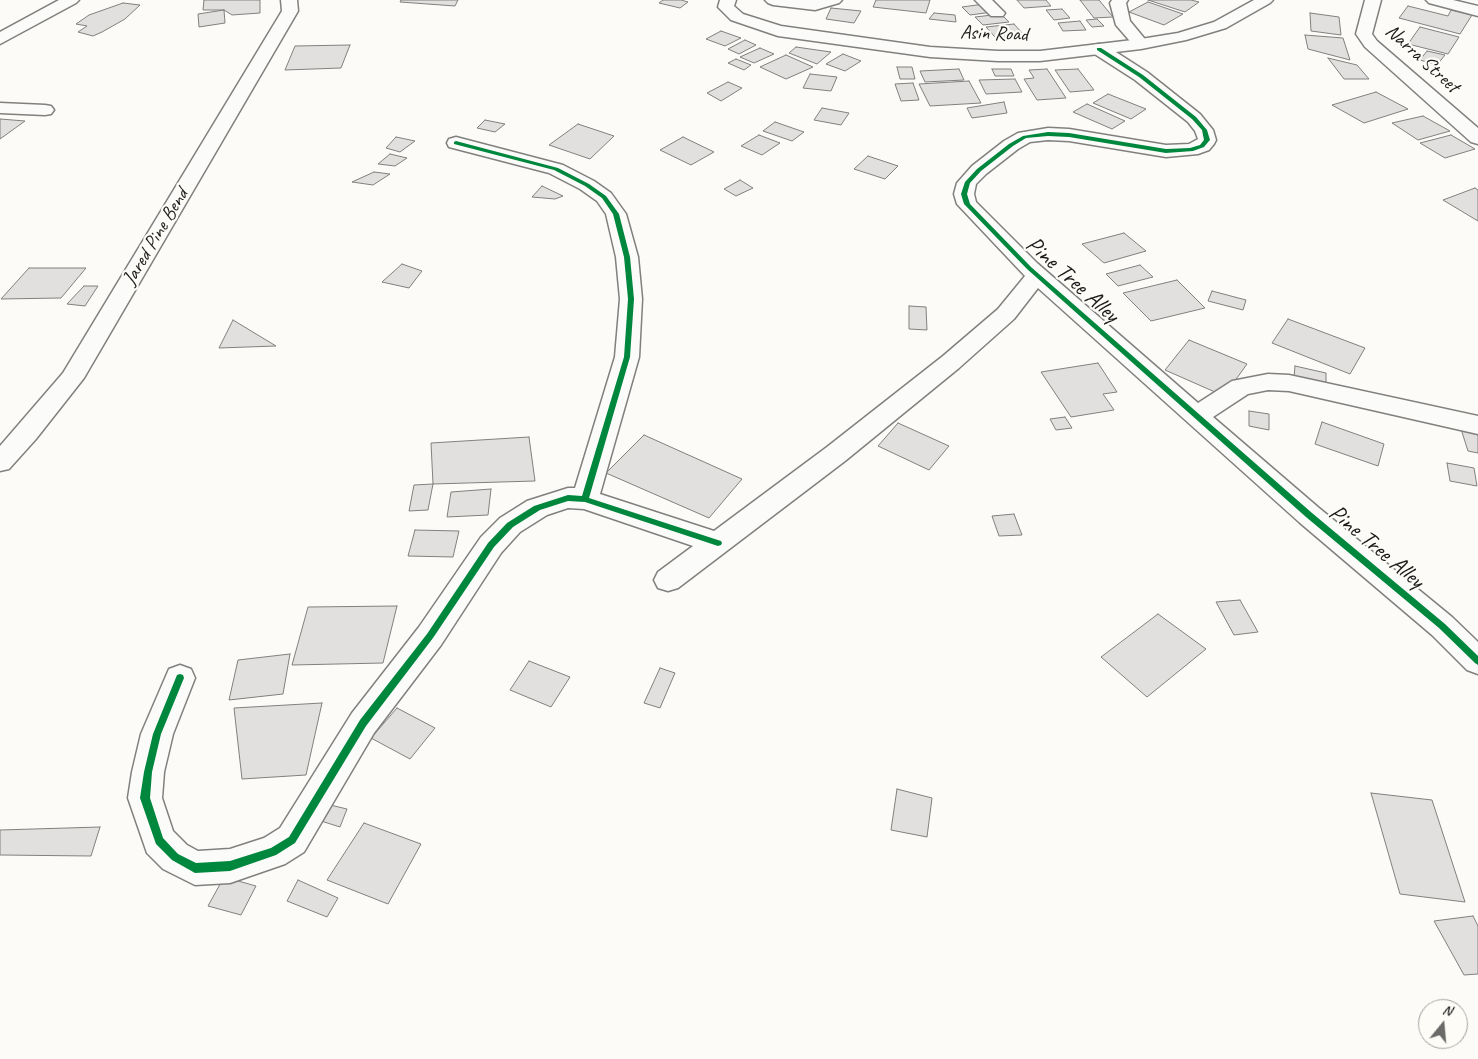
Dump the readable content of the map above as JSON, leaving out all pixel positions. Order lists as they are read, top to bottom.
{
  "streets": {
    "street": [
      "Asin Road",
      "Narra Street",
      "Jared Pine Bend",
      "Pine Tree Alley"
    ]
  },
  "crossings": [
    ["Asin Road", "Pine Tree Alley"]
  ],
  "north": "top"
}
